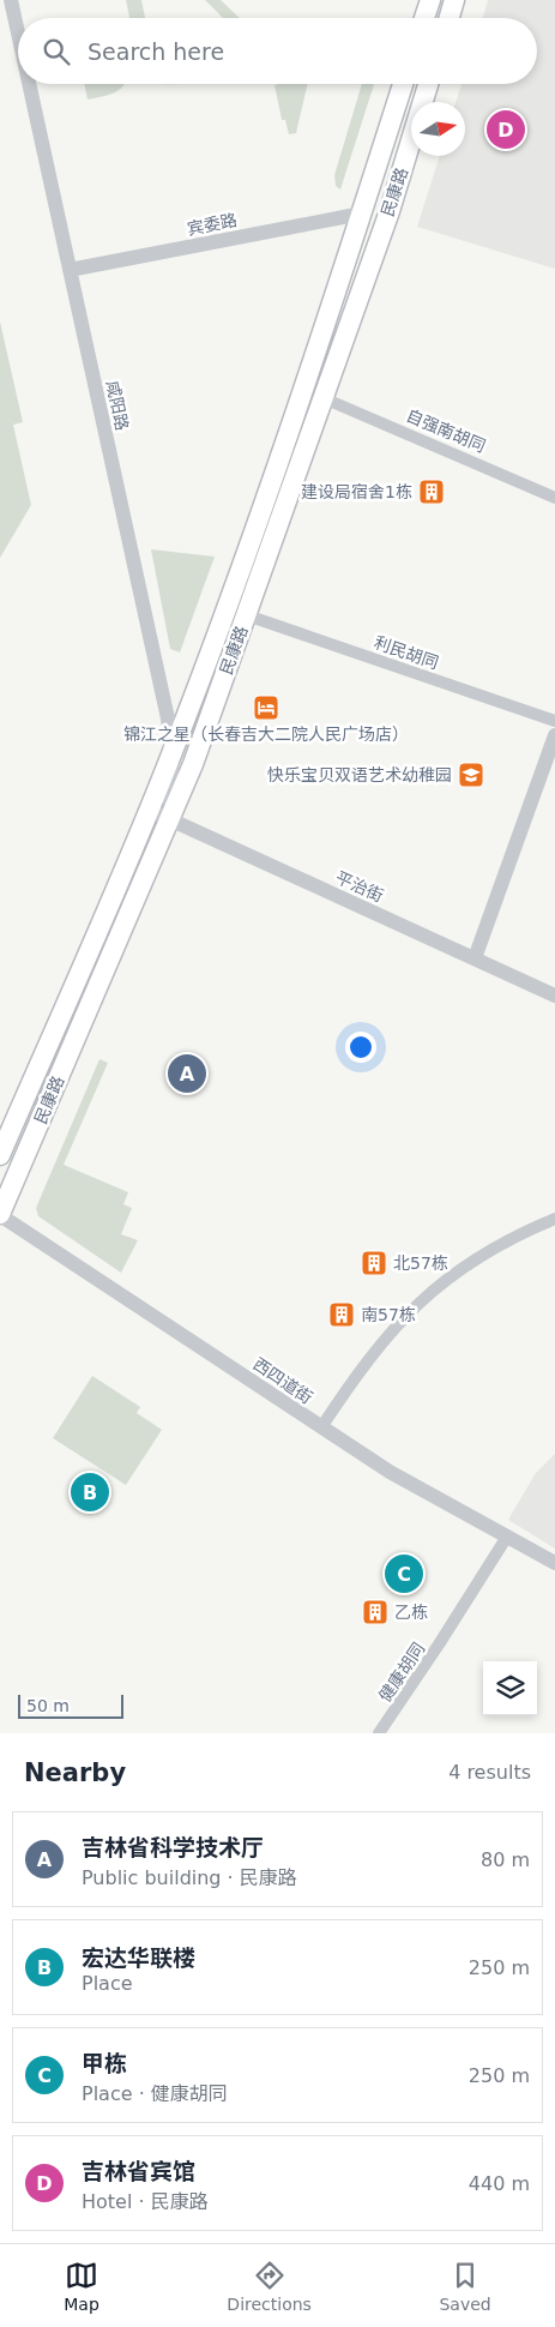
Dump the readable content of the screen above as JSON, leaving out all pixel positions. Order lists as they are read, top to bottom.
{
  "streets": {
    "main road": ["民康路"],
    "street": [
      "宾委路",
      "咸阳路",
      "自强南胡同",
      "利民胡同",
      "平治街",
      "西四道街",
      "健康胡同"
    ]
  },
  "crossings": [
    ["民康路", "宾委路"],
    ["民康路", "咸阳路"],
    ["民康路", "自强南胡同"],
    ["民康路", "利民胡同"],
    ["民康路", "平治街"],
    ["民康路", "西四道街"],
    ["宾委路", "咸阳路"],
    ["咸阳路", "平治街"],
    ["西四道街", "健康胡同"]
  ],
  "places": {
    "building": [
      "建设局宿舍1栋",
      "北57栋",
      "南57栋",
      "乙栋"
    ],
    "hotel": ["锦江之星（长春吉大二院人民广场店）"],
    "school or university": ["快乐宝贝双语艺术幼稚园"]
  },
  "scale_bar": "50 m",
  "north": "right",
  "page": {
    "search": "Search here",
    "pins": [
      "D",
      "A",
      "B",
      "C"
    ],
    "scale": "50 m",
    "heading": ["Nearby", "4 results"],
    "list": [
      {
        "mark": "A",
        "name": "吉林省科学技术厅",
        "note": "Public building · 民康路",
        "value": "80 m"
      },
      {
        "mark": "B",
        "name": "宏达华联楼",
        "note": "Place",
        "value": "250 m"
      },
      {
        "mark": "C",
        "name": "甲栋",
        "note": "Place · 健康胡同",
        "value": "250 m"
      },
      {
        "mark": "D",
        "name": "吉林省宾馆",
        "note": "Hotel · 民康路",
        "value": "440 m"
      }
    ],
    "nav": ["Map", "Directions", "Saved"]
  }
}
